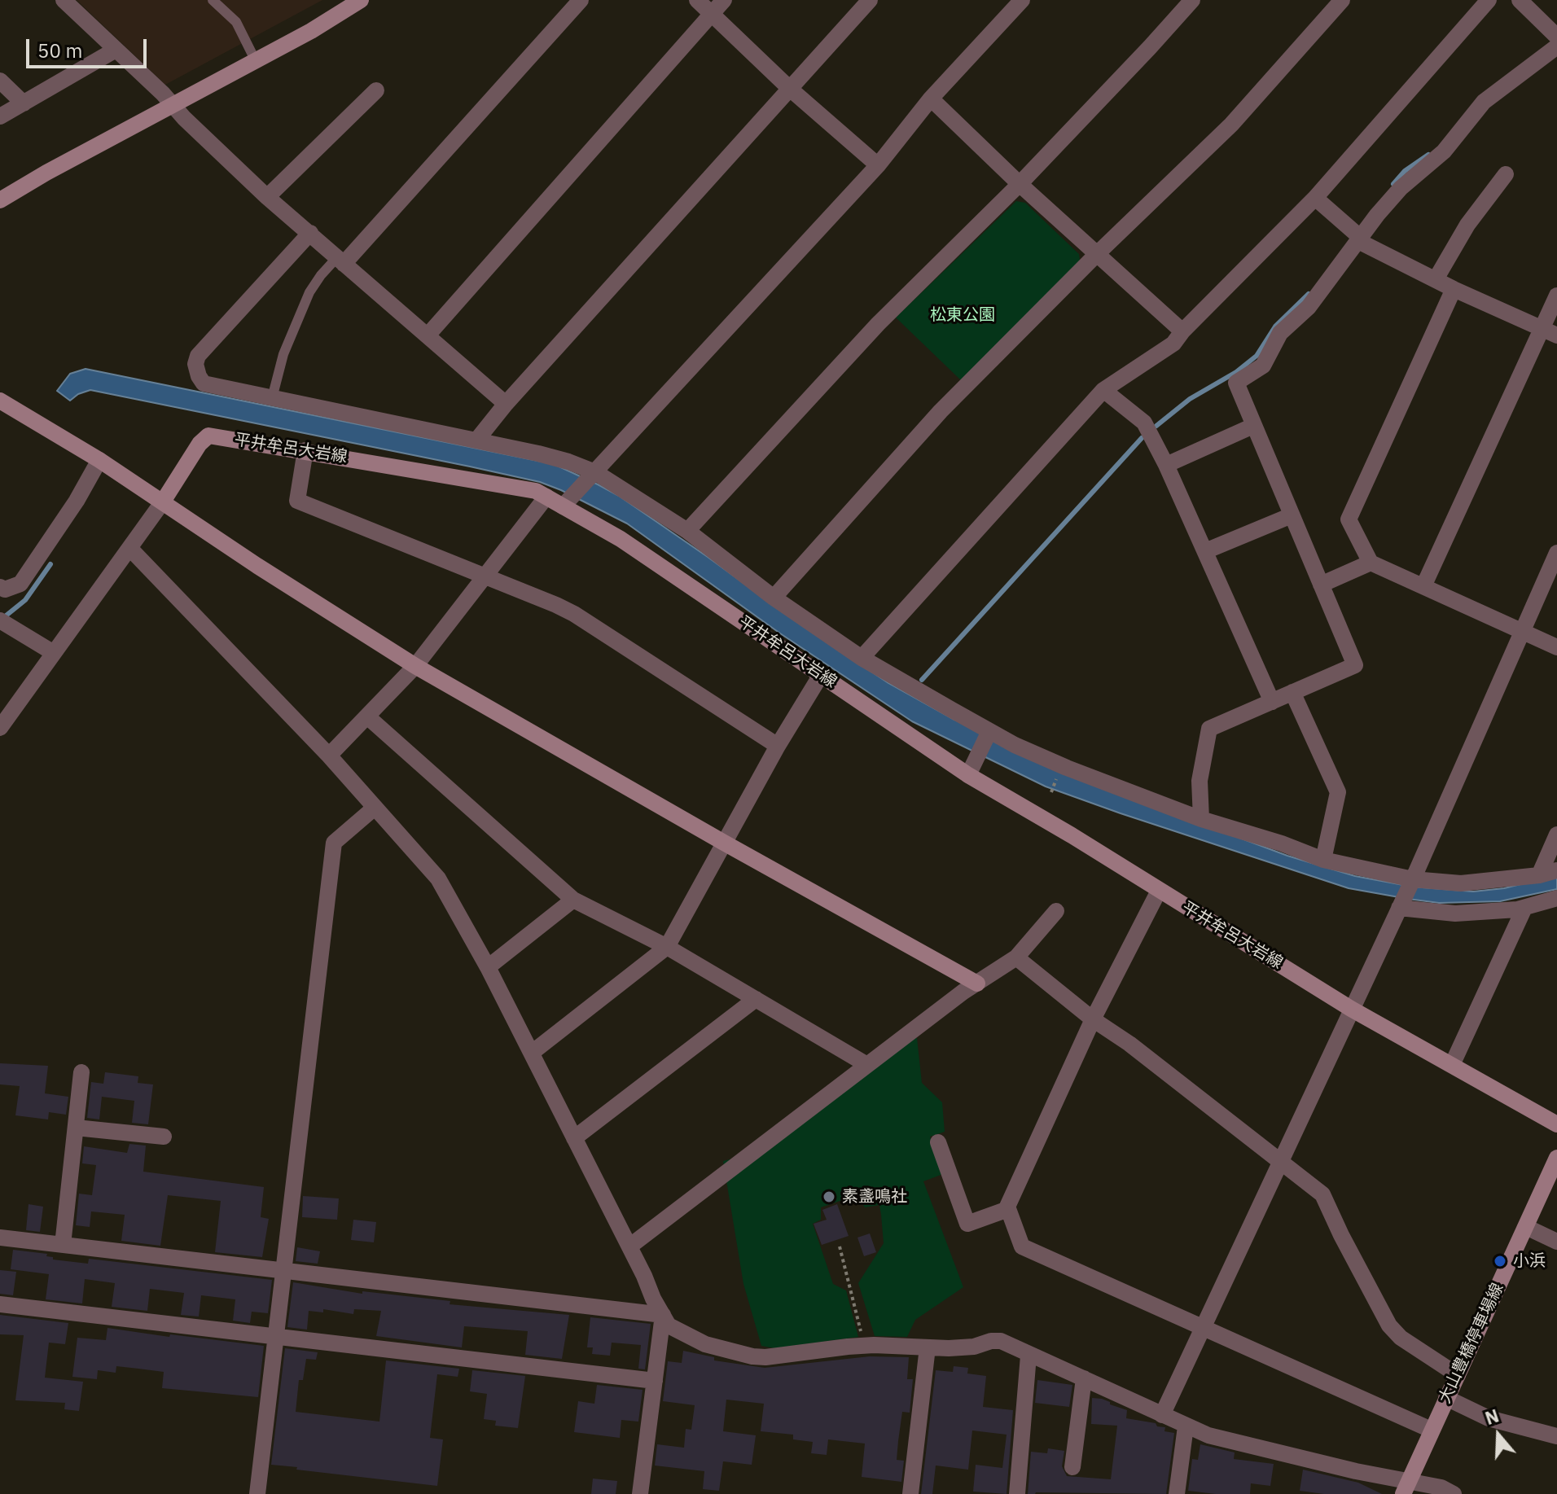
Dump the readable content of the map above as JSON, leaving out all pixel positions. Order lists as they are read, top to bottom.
{
  "streets": {
    "main road": ["平井牟呂大岩線", "大山豊橋停車場線"]
  },
  "parks": ["松東公園"],
  "places": ["素盞鳴社", "小浜"],
  "scale_bar": "50 m",
  "north": "top"
}
